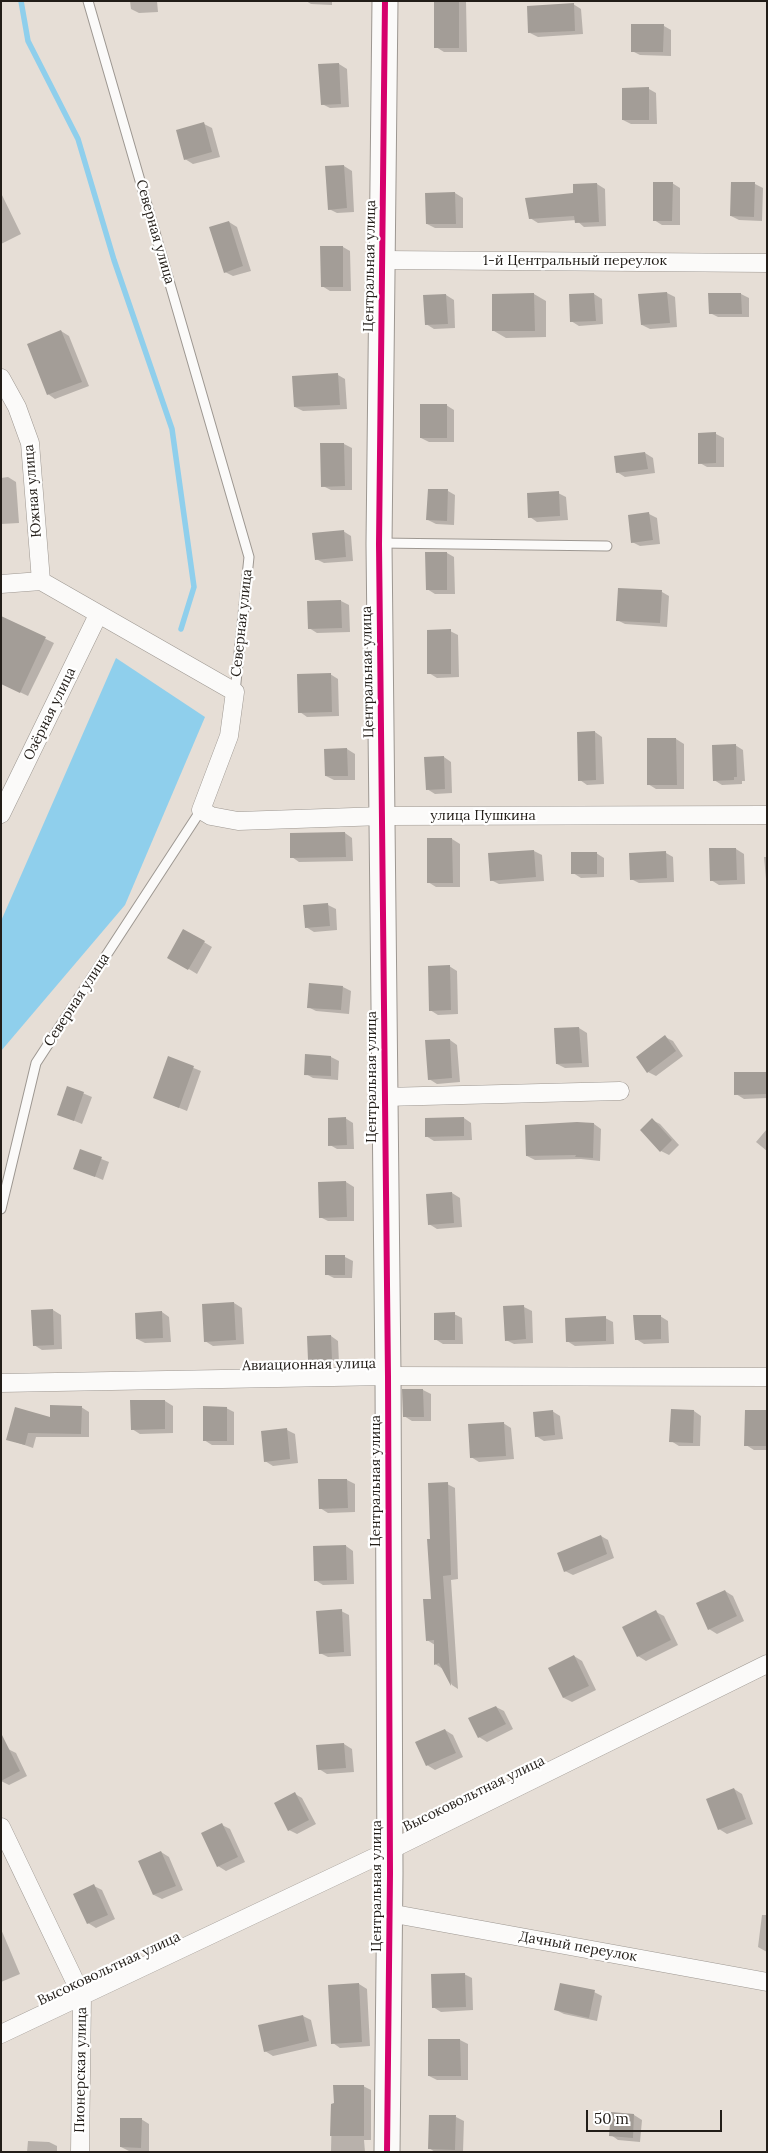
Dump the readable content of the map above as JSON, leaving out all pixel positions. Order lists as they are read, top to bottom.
{
  "streets": {
    "street": [
      "Северная улица",
      "1-й Центральный переулок",
      "Центральная улица",
      "Южная улица",
      "Озёрная улица",
      "улица Пушкина",
      "Авиационная улица",
      "Высоковольтная улица",
      "Дачный переулок",
      "Пионерская улица"
    ]
  },
  "crossings": [
    ["Северная улица", "улица Пушкина"],
    ["1-й Центральный переулок", "Центральная улица"],
    ["Центральная улица", "улица Пушкина"],
    ["Центральная улица", "Авиационная улица"],
    ["Центральная улица", "Высоковольтная улица"],
    ["Центральная улица", "Дачный переулок"],
    ["Высоковольтная улица", "Пионерская улица"]
  ],
  "scale_bar": "50 m"
}
